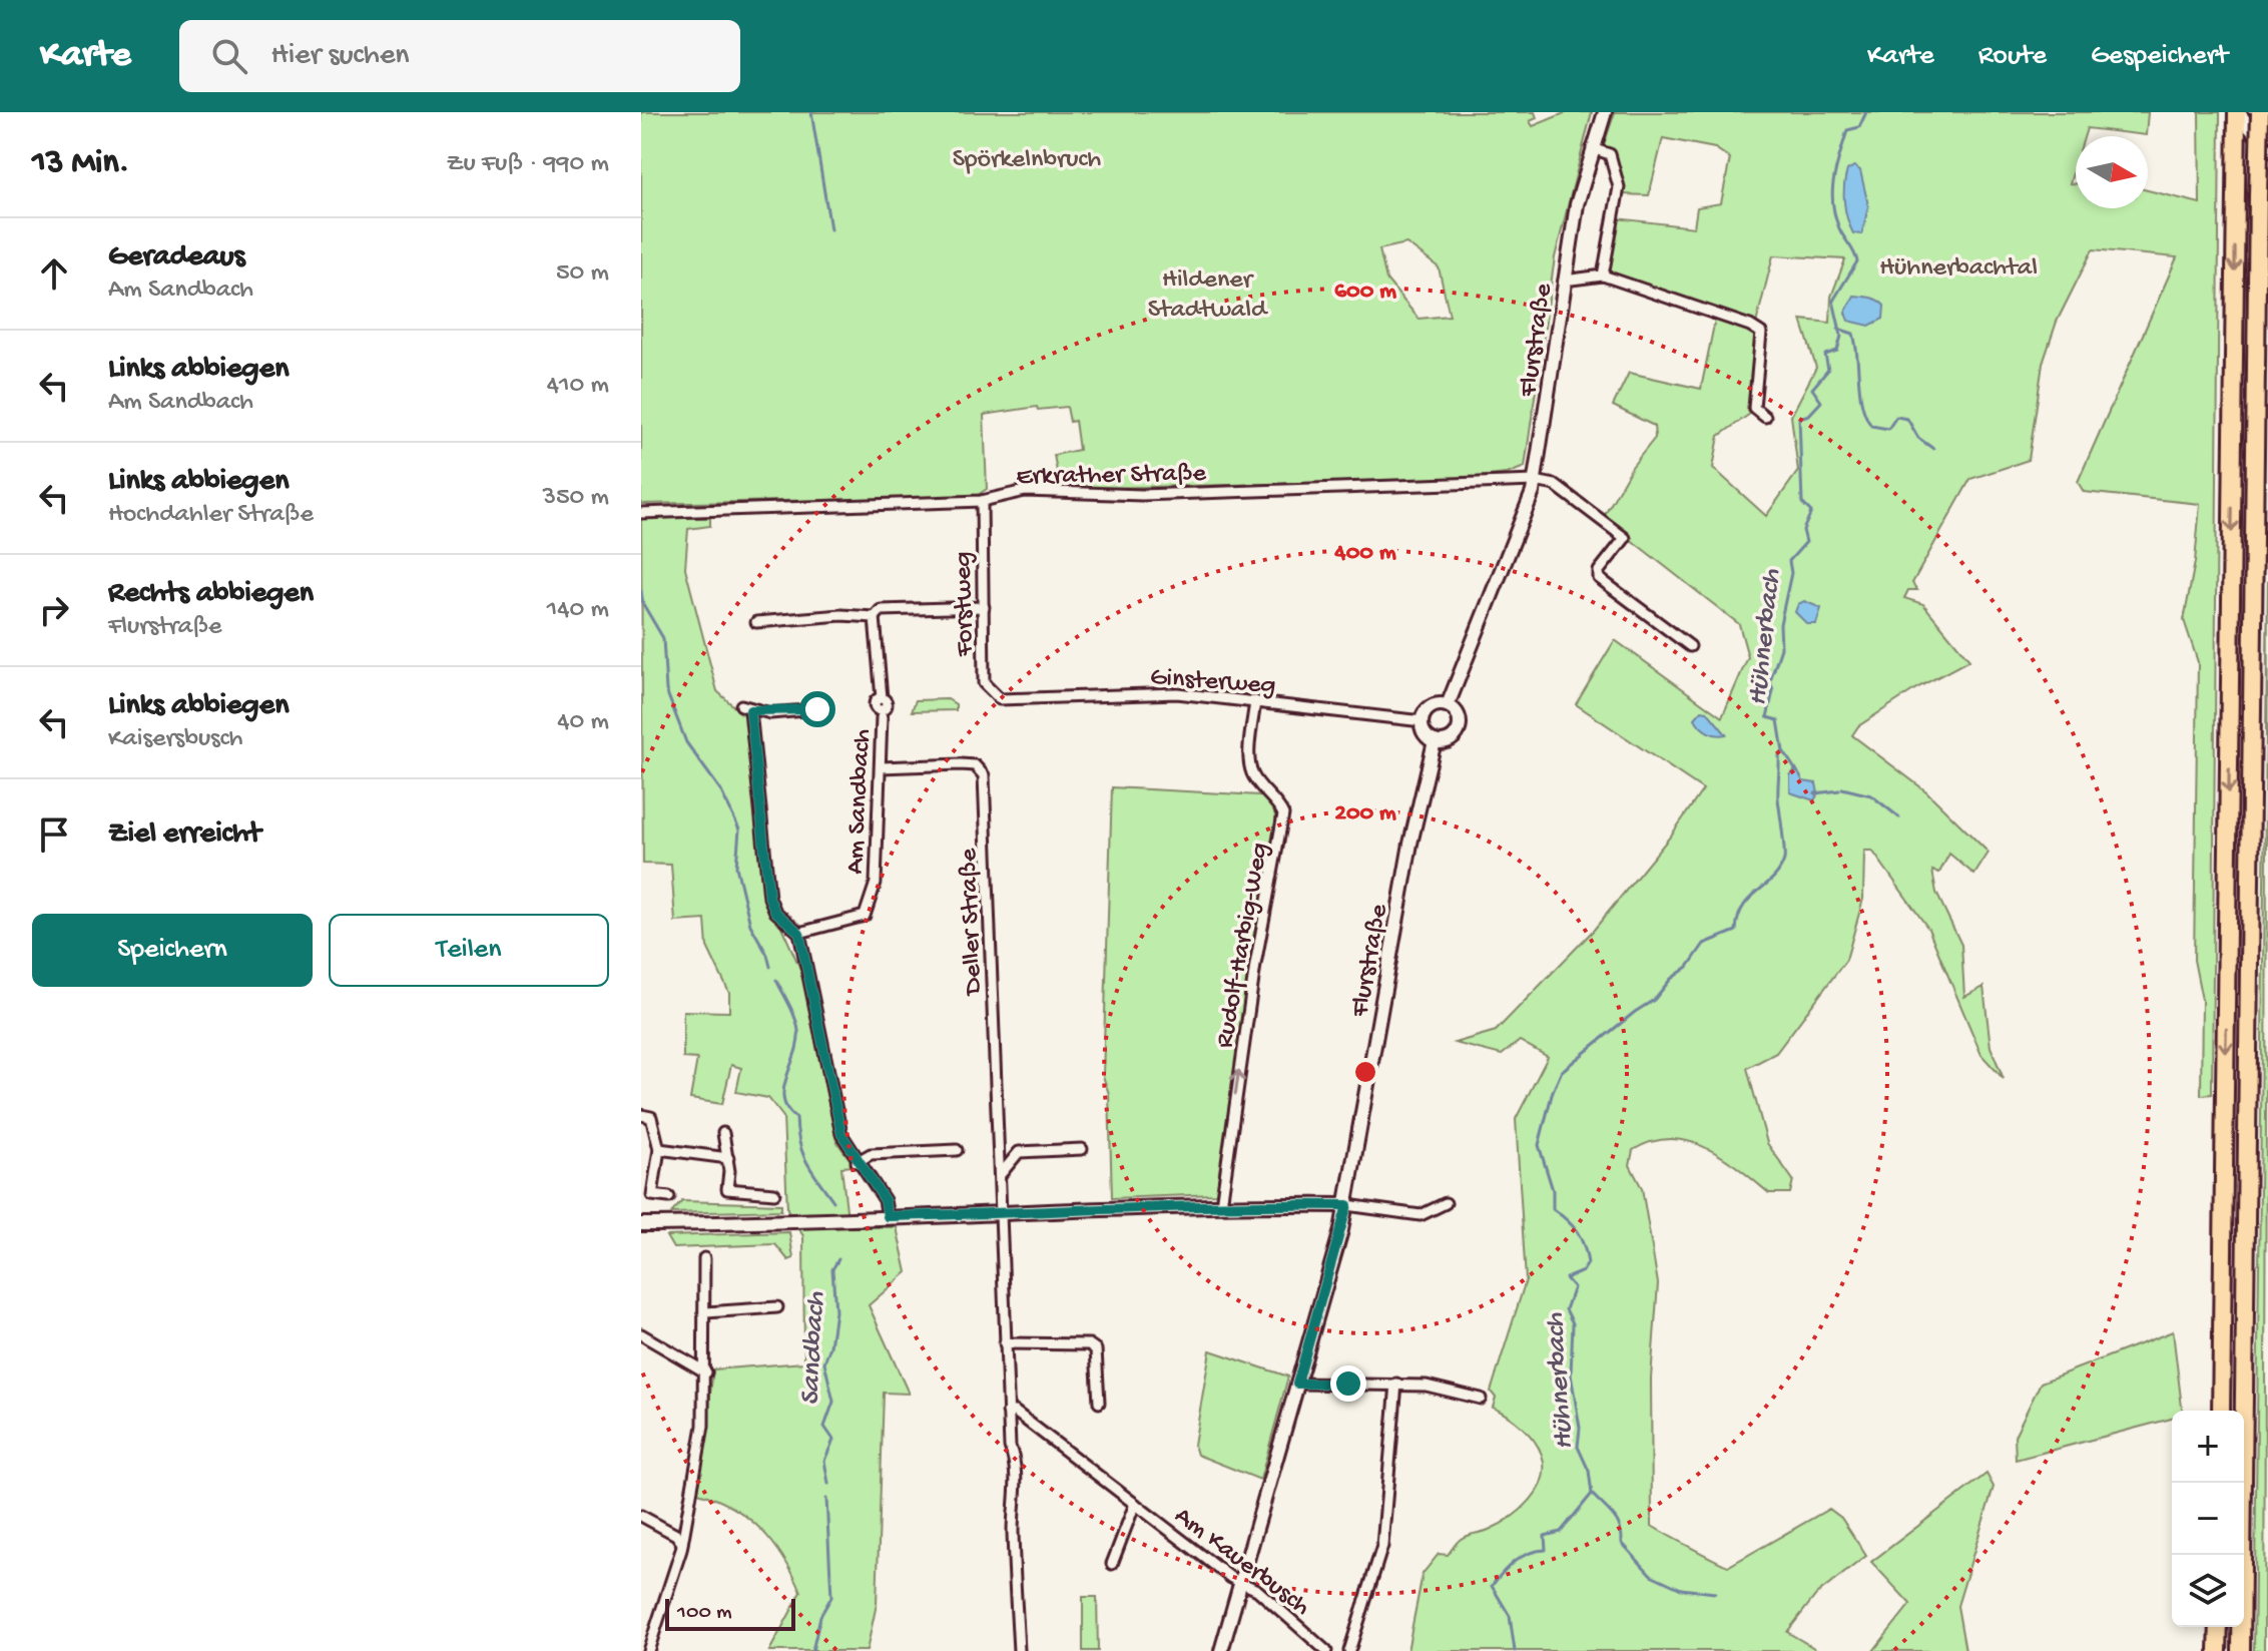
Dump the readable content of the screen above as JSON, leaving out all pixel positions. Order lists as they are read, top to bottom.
{
  "streets": {
    "main road": ["Flurstraße"],
    "street": [
      "Erkrather Straße",
      "Forstweg",
      "Ginsterweg",
      "Am Sandbach",
      "Deller Straße",
      "Rudolf-Harbig-Weg",
      "Am Kauerbusch"
    ]
  },
  "crossings": [
    ["Flurstraße", "Erkrather Straße"],
    ["Flurstraße", "Ginsterweg"],
    ["Flurstraße", "Am Kauerbusch"],
    ["Erkrather Straße", "Forstweg"],
    ["Forstweg", "Ginsterweg"],
    ["Ginsterweg", "Rudolf-Harbig-Weg"],
    ["Am Sandbach", "Deller Straße"],
    ["Deller Straße", "Am Kauerbusch"]
  ],
  "one_way": ["Rudolf-Harbig-Weg"],
  "water": ["Hühnerbach", "Sandbach"],
  "parks": ["Spörkelnbruch", "Hühnerbachtal", "Hildener Stadtwald"],
  "scale_bar": "100 m",
  "north": "right",
  "page": {
    "header": "Karte",
    "search": "Hier suchen",
    "nav": ["Karte", "Route", "Gespeichert"],
    "heading": ["13 Min.", "Zu Fuß · 990 m"],
    "list": [
      ["Geradeaus", "Am Sandbach", "50 m"],
      ["Links abbiegen", "Am Sandbach", "410 m"],
      ["Links abbiegen", "Hochdahler Straße", "350 m"],
      ["Rechts abbiegen", "Flurstraße", "140 m"],
      ["Links abbiegen", "Kaisersbusch", "40 m"],
      "Ziel erreicht"
    ],
    "buttons": ["Speichern", "Teilen"],
    "map_buttons": ["+", "−"],
    "scale": "100 m"
  },
  "rings": ["600 m", "400 m", "200 m"]
}
